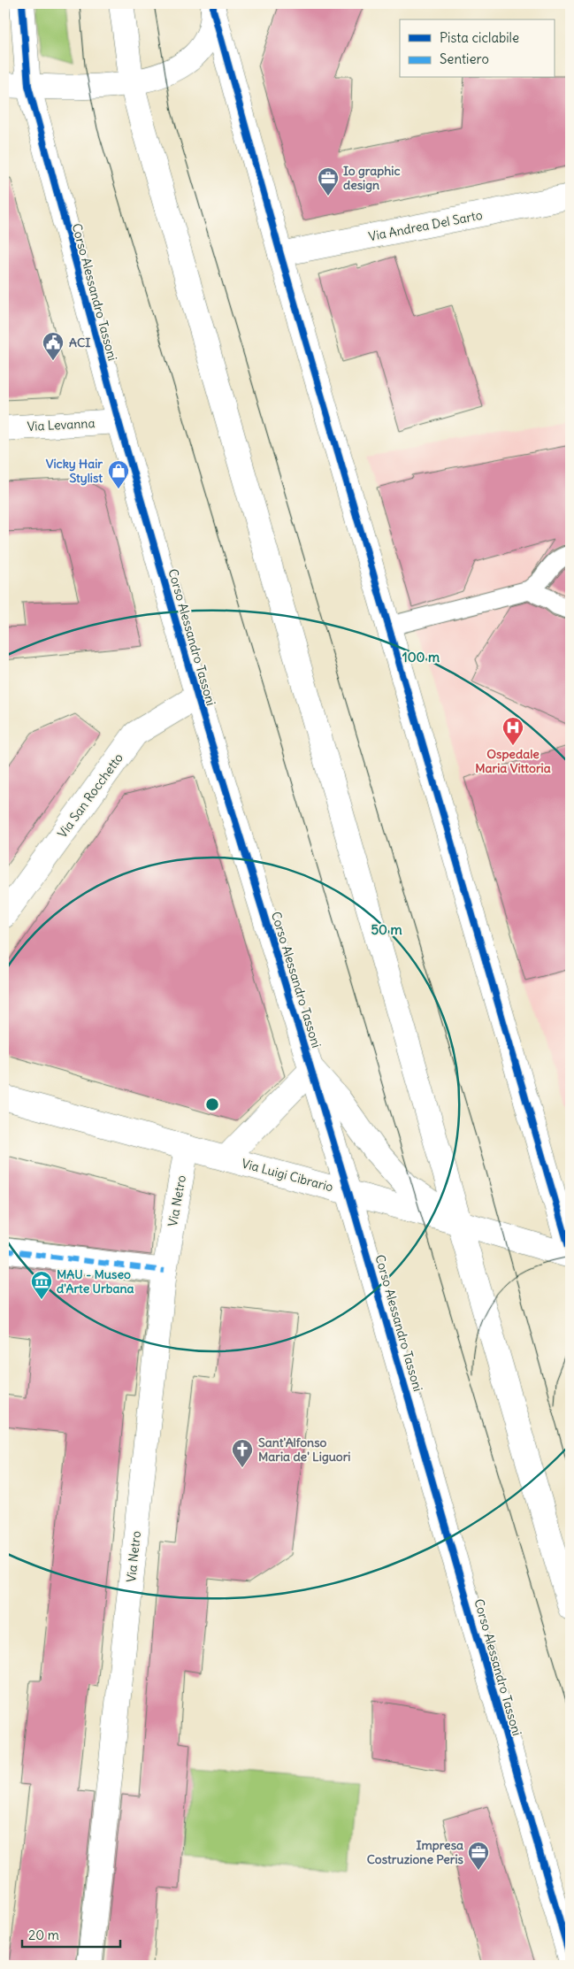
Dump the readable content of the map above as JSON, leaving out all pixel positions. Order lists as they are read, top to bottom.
{
  "streets": {
    "street": [
      "Via Andrea Del Sarto",
      "Corso Alessandro Tassoni",
      "Via Levanna",
      "Via San Rocchetto",
      "Via Luigi Cibrario",
      "Via Netro"
    ]
  },
  "crossings": [
    ["Corso Alessandro Tassoni", "Via Levanna"],
    ["Corso Alessandro Tassoni", "Via San Rocchetto"],
    ["Corso Alessandro Tassoni", "Via Luigi Cibrario"],
    ["Via Luigi Cibrario", "Via Netro"]
  ],
  "places": {
    "office": ["Io graphic design", "Impresa Costruzione Peris"],
    "public building": ["ACI"],
    "shop": ["Vicky Hair Stylist"],
    "hospital": ["Ospedale Maria Vittoria"],
    "museum": ["MAU - Museo d'Arte Urbana"],
    "church": ["Sant'Alfonso Maria de' Liguori"]
  },
  "legend": ["Pista ciclabile", "Sentiero"],
  "scale_bar": "20 m",
  "rings": ["100 m", "50 m"]
}
